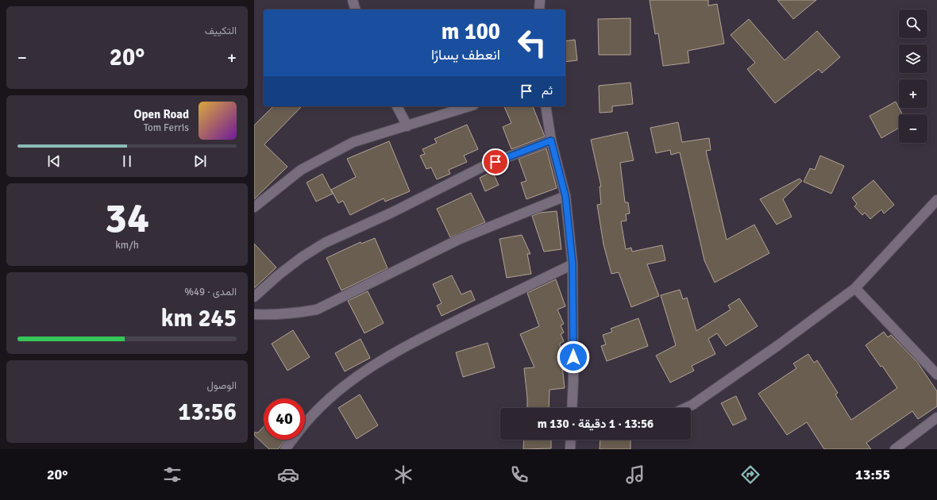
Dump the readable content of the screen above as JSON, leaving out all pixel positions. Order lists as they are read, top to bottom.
{
  "page": {
    "tile": [
      "التكييف",
      ["34", "km/h"],
      ["المدى · 49%", "245 km"],
      ["الوصول", "13:56"]
    ],
    "map_buttons": ["+", "−"],
    "turn": ["100 m", "انعطف يسارًا"],
    "heat": ["−", "20°", "+"],
    "then": "ثم",
    "song": ["Open Road", "Tom Ferris"],
    "limit": "40",
    "trip": "13:56 · 1 دقيقة · 130 m",
    "tabs": ["13:55", "20°"]
  }
}
